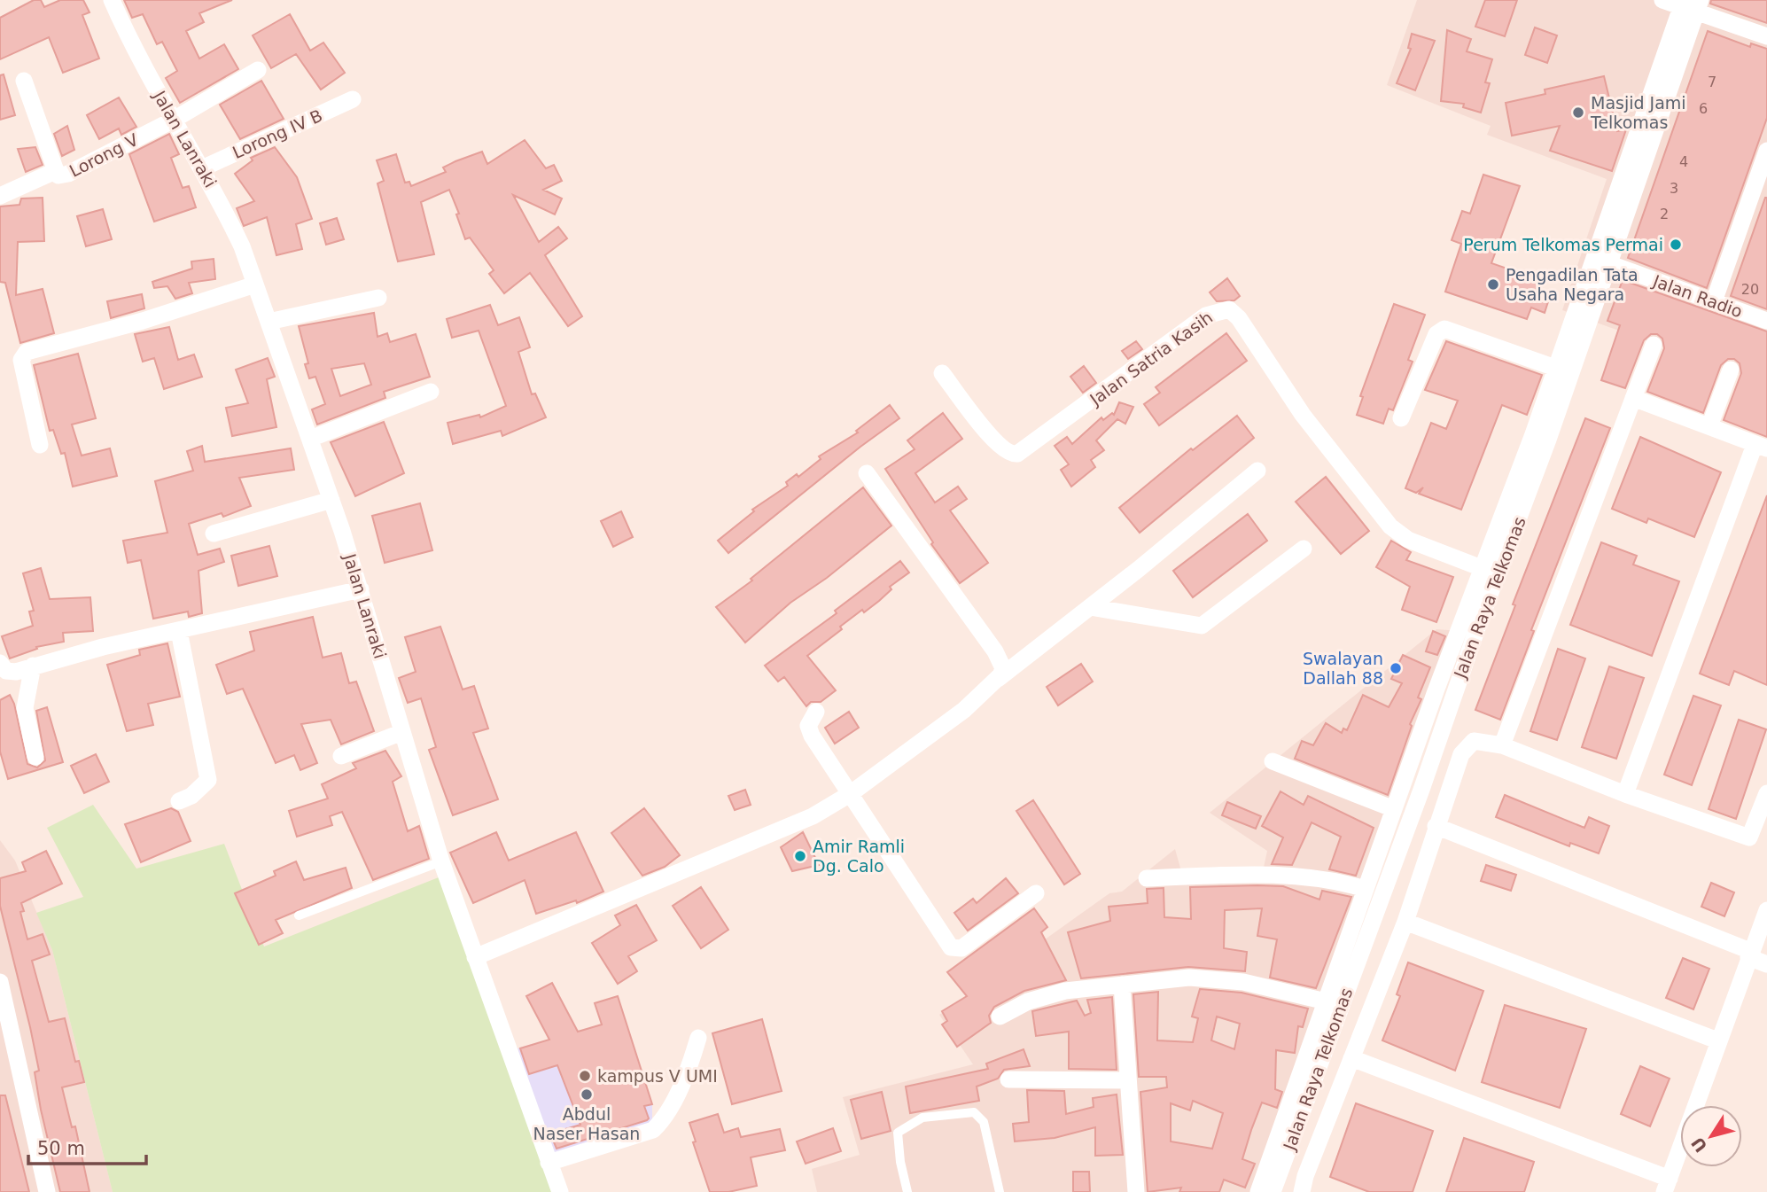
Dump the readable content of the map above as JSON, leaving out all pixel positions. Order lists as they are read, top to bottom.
{
  "streets": {
    "street": [
      "Lorong IV B",
      "Jalan Lanraki",
      "Lorong V",
      "Jalan Radio",
      "Jalan Satria Kasih",
      "Jalan Raya Telkomas"
    ]
  },
  "crossings": [
    ["Lorong IV B", "Jalan Lanraki"],
    ["Jalan Lanraki", "Lorong V"],
    ["Jalan Radio", "Jalan Raya Telkomas"],
    ["Jalan Satria Kasih", "Jalan Raya Telkomas"]
  ],
  "places": [
    "Masjid Jami Telkomas",
    "Perum Telkomas Permai",
    "Pengadilan Tata Usaha Negara",
    "Swalayan Dallah 88",
    "Amir Ramli Dg. Calo",
    "kampus V UMI",
    "Abdul Naser Hasan"
  ],
  "house_numbers": [
    "7",
    "6",
    "4",
    "3",
    "2",
    "20"
  ],
  "scale_bar": "50 m",
  "north": "bottom left"
}
